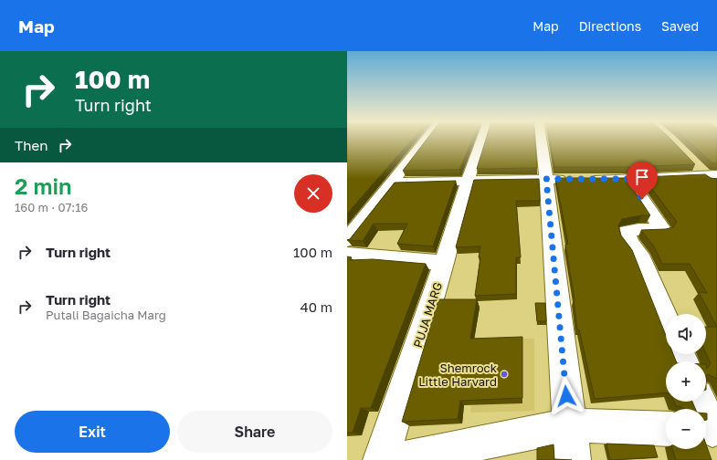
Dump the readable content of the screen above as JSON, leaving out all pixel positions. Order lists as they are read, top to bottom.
{
  "streets": {
    "street": ["PUJA MARG"]
  },
  "places": ["Shemrock Little Harvard"],
  "page": {
    "header": "Map",
    "nav": ["Map", "Directions", "Saved"],
    "turn": ["100 m", "Turn right"],
    "then": "Then",
    "heading": ["2 min", "160 m · 07:16"],
    "list": [
      {
        "name": "Turn right",
        "value": "100 m"
      },
      {
        "name": "Turn right",
        "note": "Putali Bagaicha Marg",
        "value": "40 m"
      }
    ],
    "map_buttons": ["+", "−"],
    "buttons": ["Exit", "Share"]
  }
}
